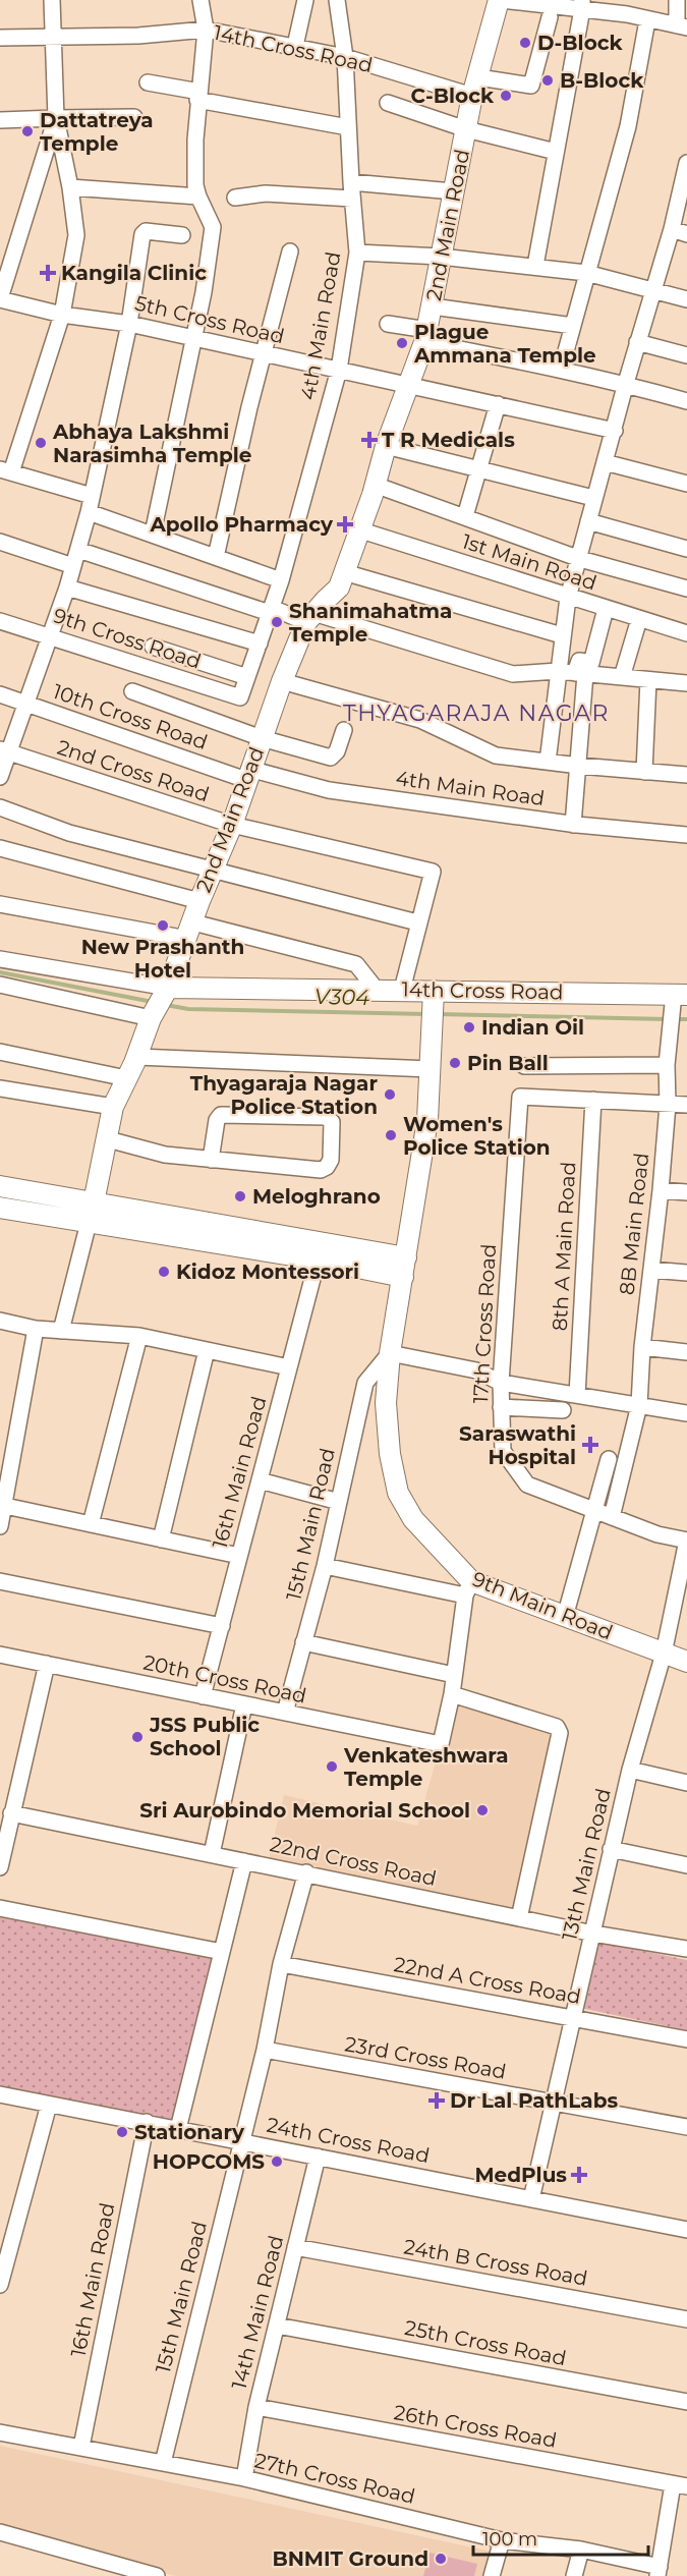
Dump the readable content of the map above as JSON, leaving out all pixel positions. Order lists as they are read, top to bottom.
{
  "streets": {
    "main road": ["14th Cross Road", "2nd Main Road", "9th Main Road"],
    "street": [
      "5th Cross Road",
      "4th Main Road",
      "1st Main Road",
      "9th Cross Road",
      "10th Cross Road",
      "2nd Cross Road",
      "8B Main Road",
      "8th A Main Road",
      "17th Cross Road",
      "16th Main Road",
      "15th Main Road",
      "20th Cross Road",
      "22nd Cross Road",
      "13th Main Road",
      "22nd A Cross Road",
      "23rd Cross Road",
      "24th Cross Road",
      "24th B Cross Road",
      "14th Main Road",
      "25th Cross Road",
      "26th Cross Road",
      "27th Cross Road"
    ]
  },
  "crossings": [
    ["14th Cross Road", "2nd Main Road"],
    ["14th Cross Road", "4th Main Road"],
    ["14th Cross Road", "8B Main Road"],
    ["14th Cross Road", "9th Main Road"],
    ["2nd Main Road", "5th Cross Road"],
    ["2nd Main Road", "4th Main Road"],
    ["2nd Main Road", "1st Main Road"],
    ["2nd Main Road", "10th Cross Road"],
    ["2nd Main Road", "2nd Cross Road"],
    ["5th Cross Road", "4th Main Road"],
    ["4th Main Road", "9th Cross Road"],
    ["4th Main Road", "10th Cross Road"],
    ["8B Main Road", "17th Cross Road"],
    ["8th A Main Road", "17th Cross Road"],
    ["17th Cross Road", "13th Main Road"],
    ["16th Main Road", "20th Cross Road"],
    ["16th Main Road", "24th Cross Road"],
    ["16th Main Road", "27th Cross Road"],
    ["15th Main Road", "9th Main Road"],
    ["15th Main Road", "20th Cross Road"],
    ["15th Main Road", "24th Cross Road"],
    ["15th Main Road", "27th Cross Road"],
    ["9th Main Road", "13th Main Road"],
    ["22nd Cross Road", "13th Main Road"],
    ["13th Main Road", "22nd A Cross Road"],
    ["13th Main Road", "23rd Cross Road"],
    ["13th Main Road", "24th Cross Road"],
    ["24th Cross Road", "14th Main Road"],
    ["24th B Cross Road", "14th Main Road"],
    ["14th Main Road", "25th Cross Road"],
    ["14th Main Road", "26th Cross Road"],
    ["14th Main Road", "27th Cross Road"]
  ],
  "districts": ["THYAGARAJA NAGAR"],
  "water": ["V304"],
  "places": {
    "other": [
      "D-Block",
      "B-Block",
      "C-Block",
      "Dattatreya Temple",
      "Plague Ammana Temple",
      "Abhaya Lakshmi Narasimha Temple",
      "Shanimahatma Temple",
      "New Prashanth Hotel",
      "Indian Oil",
      "Pin Ball",
      "Thyagaraja Nagar Police Station",
      "Women's Police Station",
      "Meloghrano",
      "Kidoz Montessori",
      "JSS Public School",
      "Venkateshwara Temple",
      "Sri Aurobindo Memorial School",
      "Stationary",
      "HOPCOMS",
      "BNMIT Ground"
    ],
    "health": [
      "Kangila Clinic",
      "T R Medicals",
      "Apollo Pharmacy",
      "Saraswathi Hospital",
      "Dr Lal PathLabs",
      "MedPlus"
    ]
  },
  "scale_bar": "100 m"
}
